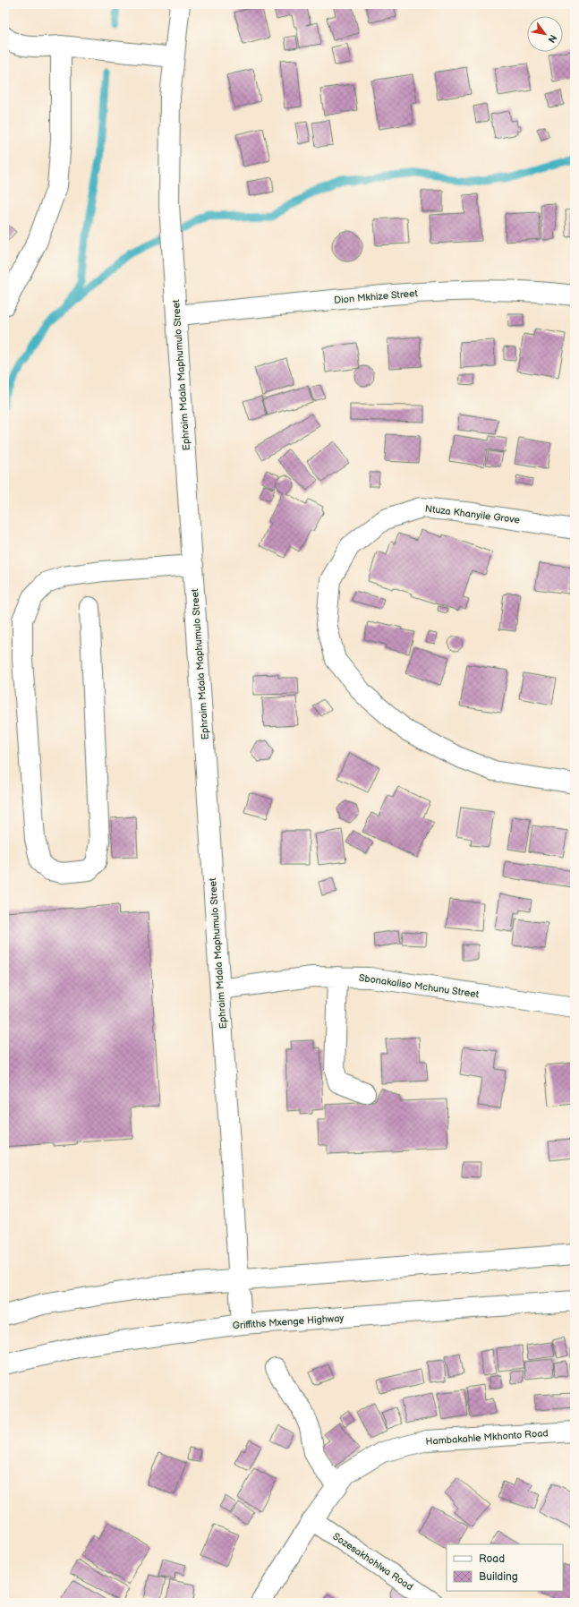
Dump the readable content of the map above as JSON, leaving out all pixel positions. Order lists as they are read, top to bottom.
{
  "streets": {
    "street": [
      "Dion Mkhize Street",
      "Ephraim Mdala Maphumulo Street",
      "Ntuza Khanyile Grove",
      "Sbonakaliso Mchunu Street",
      "Griffiths Mxenge Highway",
      "Hambakahle Mkhonto Road",
      "Sozesakhohlwa Road"
    ]
  },
  "crossings": [
    ["Dion Mkhize Street", "Ephraim Mdala Maphumulo Street"],
    ["Ephraim Mdala Maphumulo Street", "Sbonakaliso Mchunu Street"],
    ["Ephraim Mdala Maphumulo Street", "Griffiths Mxenge Highway"],
    ["Hambakahle Mkhonto Road", "Sozesakhohlwa Road"]
  ],
  "legend": ["Road", "Building"],
  "north": "bottom right"
}
